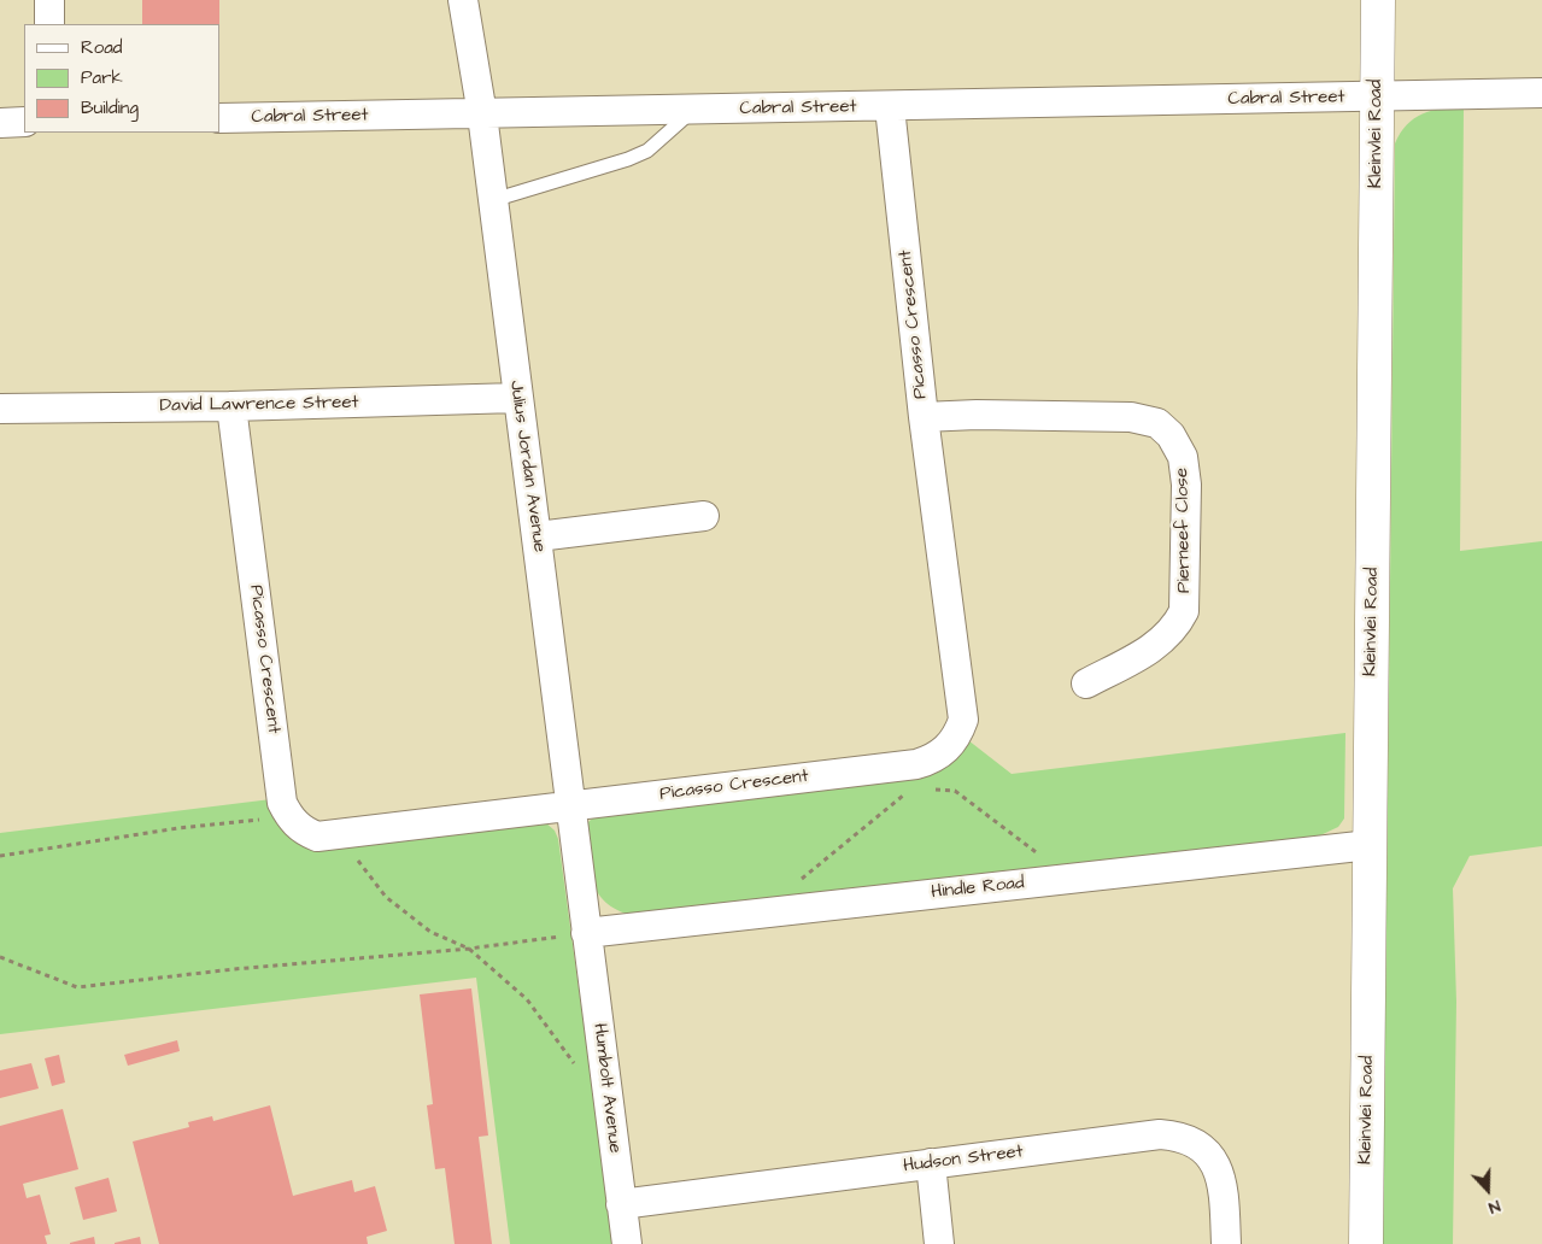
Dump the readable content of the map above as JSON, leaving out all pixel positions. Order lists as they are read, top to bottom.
{
  "streets": {
    "street": [
      "Cabral Street",
      "Kleinvlei Road",
      "Picasso Crescent",
      "David Lawrence Street",
      "Julius Jordan Avenue",
      "Pierneef Close",
      "Hindle Road",
      "Humbolt Avenue",
      "Hudson Street"
    ]
  },
  "crossings": [
    ["Cabral Street", "Kleinvlei Road"],
    ["Cabral Street", "Picasso Crescent"],
    ["Cabral Street", "Julius Jordan Avenue"],
    ["Kleinvlei Road", "Hindle Road"],
    ["Picasso Crescent", "David Lawrence Street"],
    ["Picasso Crescent", "Julius Jordan Avenue"],
    ["Picasso Crescent", "Pierneef Close"],
    ["David Lawrence Street", "Julius Jordan Avenue"],
    ["Julius Jordan Avenue", "Hindle Road"],
    ["Julius Jordan Avenue", "Humbolt Avenue"],
    ["Hindle Road", "Humbolt Avenue"],
    ["Humbolt Avenue", "Hudson Street"]
  ],
  "legend": ["Road", "Park", "Building"],
  "north": "bottom"
}
